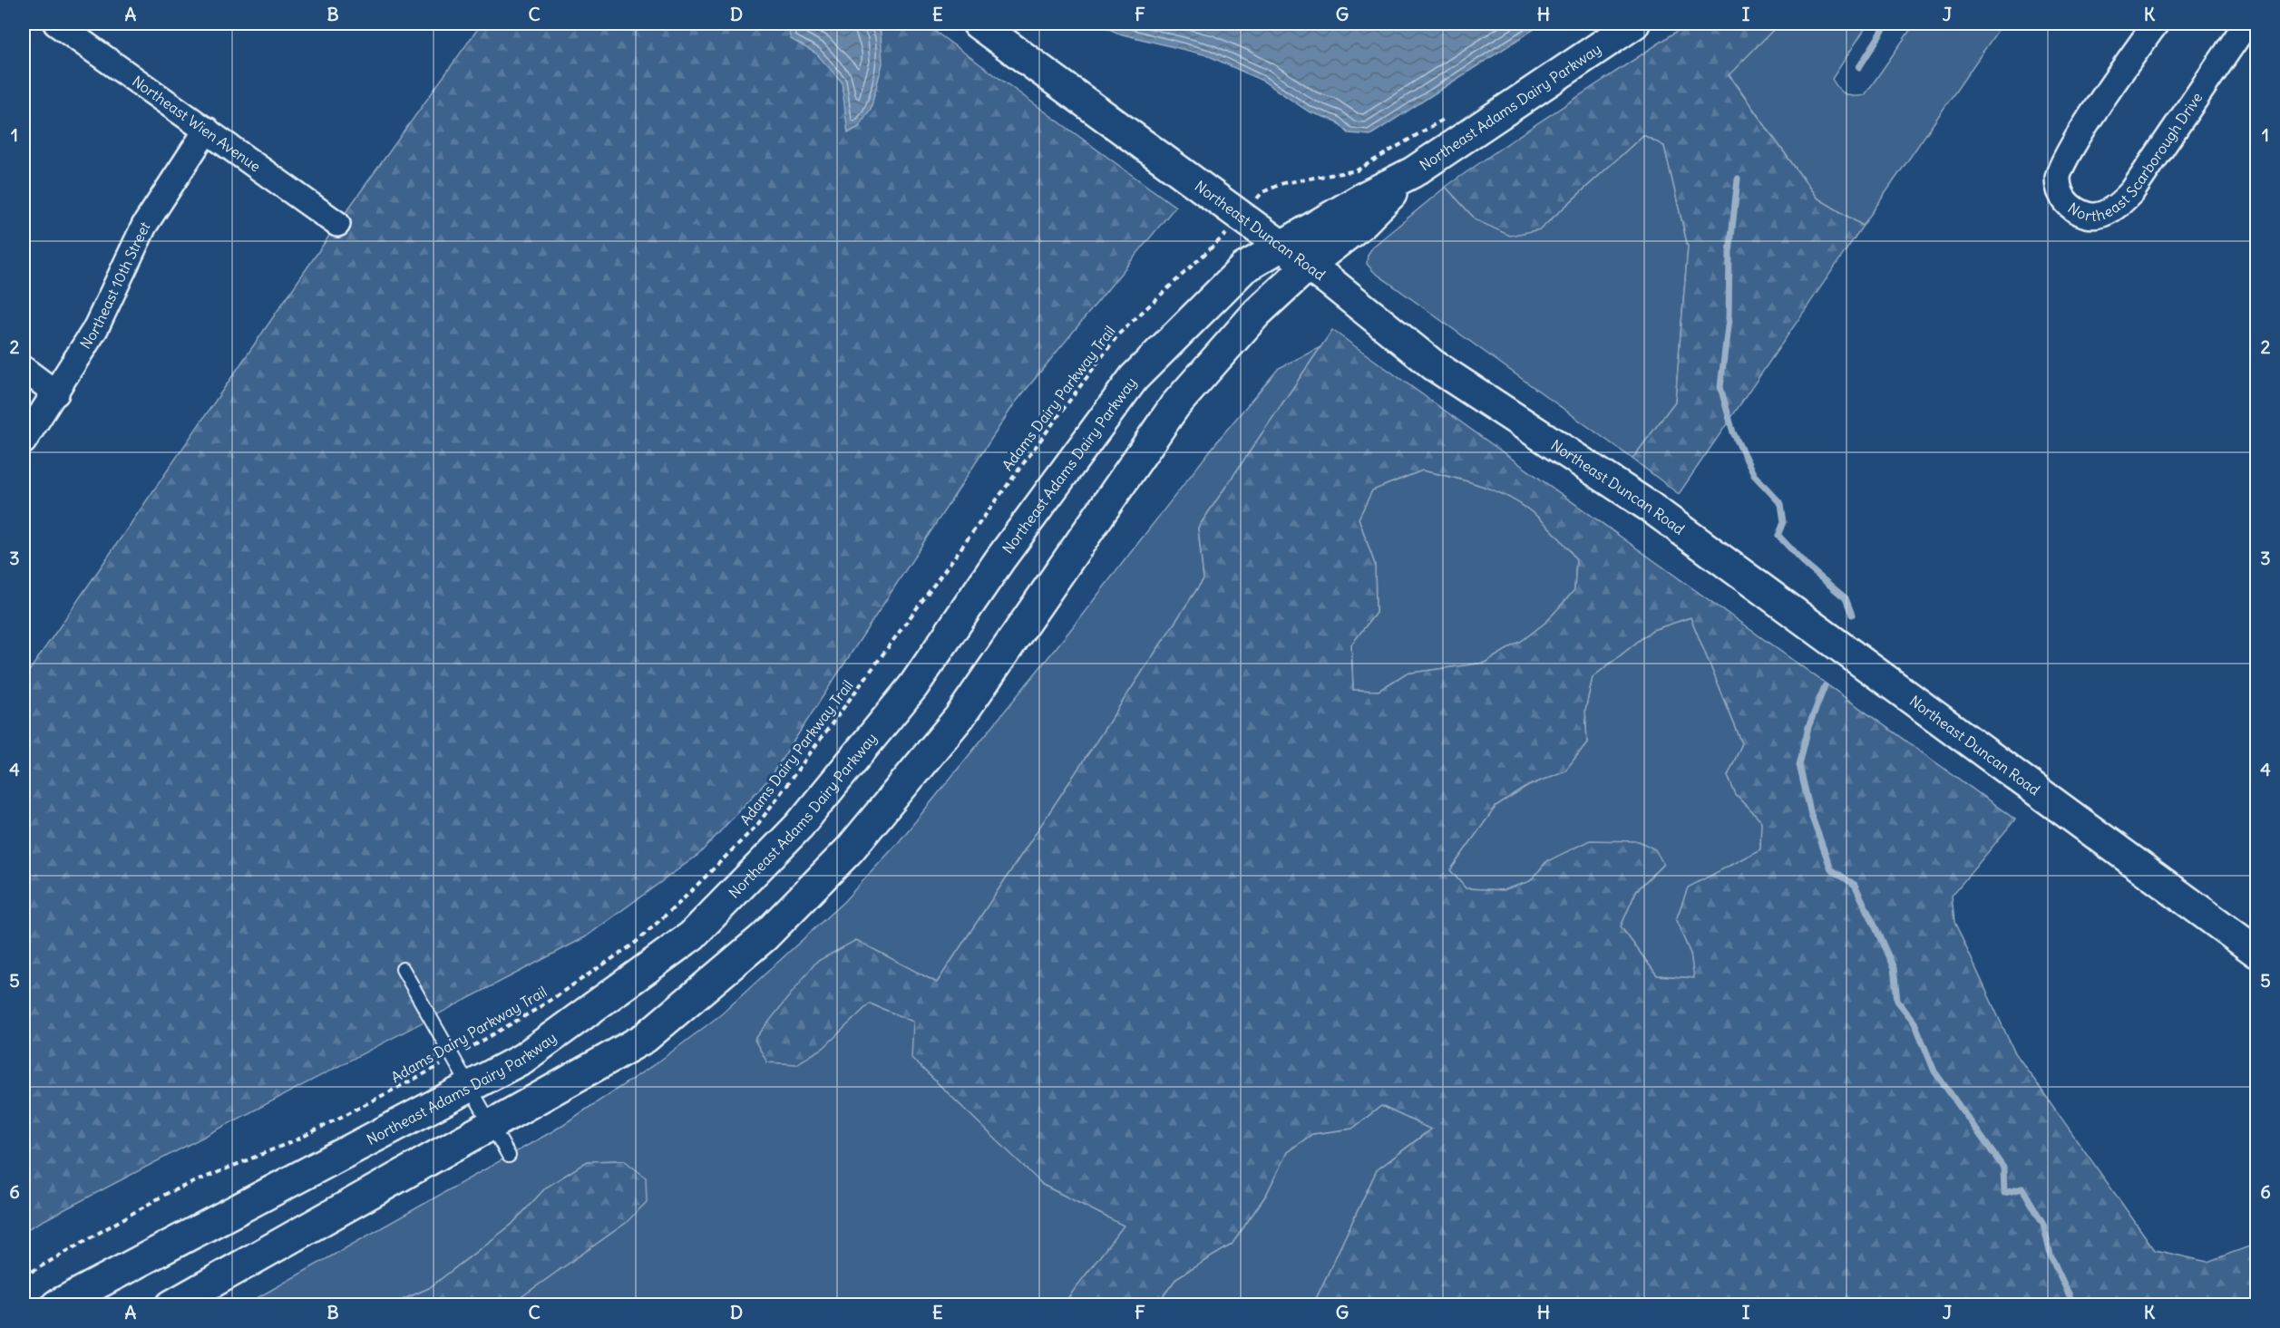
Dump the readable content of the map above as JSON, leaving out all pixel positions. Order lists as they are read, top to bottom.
{
  "streets": {
    "main road": ["Northeast Adams Dairy Parkway", "Northeast Duncan Road"],
    "street": ["Northeast Wien Avenue", "Northeast Scarborough Drive", "Northeast 10th Street"],
    "path": ["Adams Dairy Parkway Trail"]
  },
  "crossings": [
    ["Northeast Adams Dairy Parkway", "Northeast Duncan Road"],
    ["Northeast Wien Avenue", "Northeast 10th Street"]
  ],
  "grid": {
    "columns": [
      "A",
      "B",
      "C",
      "D",
      "E",
      "F",
      "G",
      "H",
      "I",
      "J",
      "K"
    ],
    "rows": [
      "1",
      "2",
      "3",
      "4",
      "5",
      "6"
    ]
  }
}
